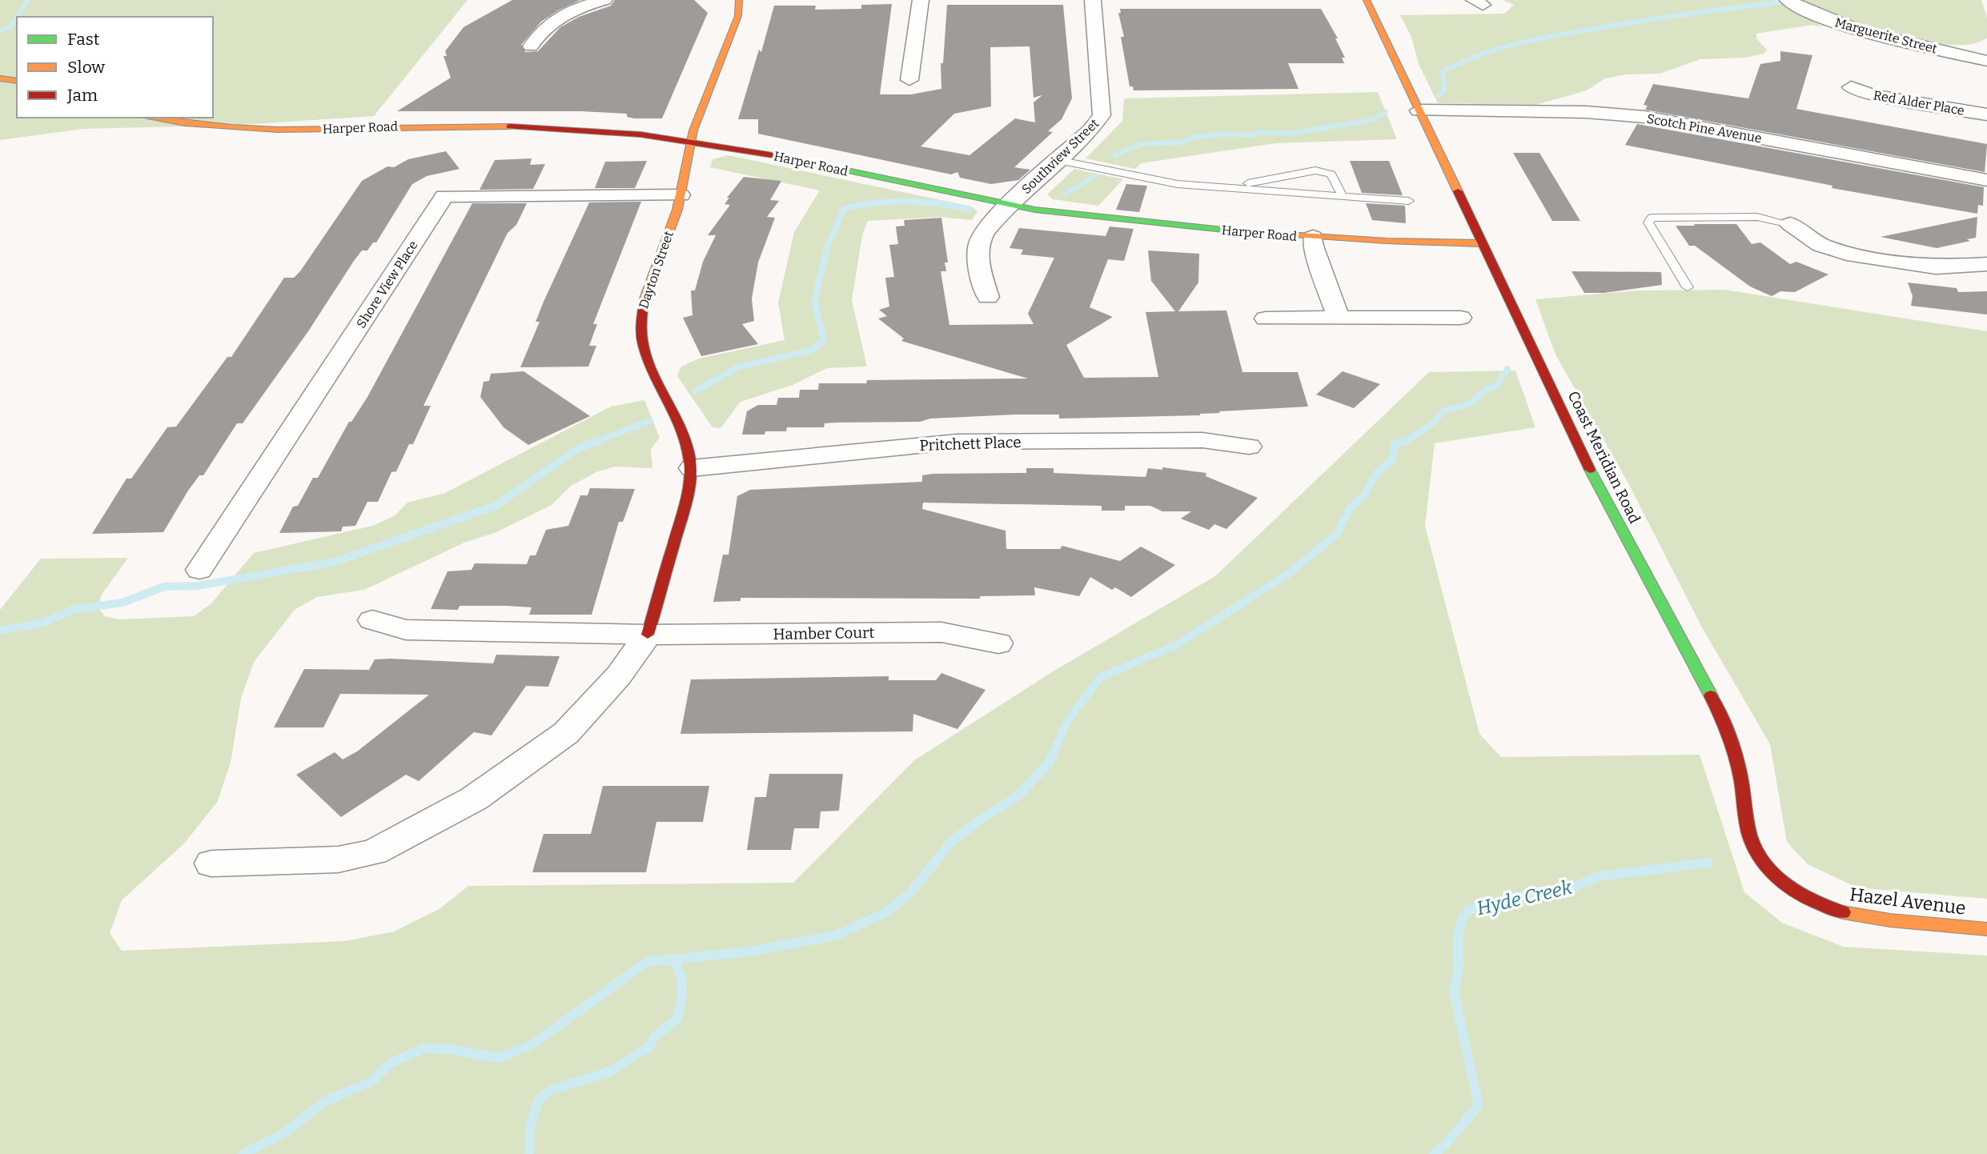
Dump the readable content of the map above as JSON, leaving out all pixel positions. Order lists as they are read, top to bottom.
{
  "streets": {
    "street": [
      "Marguerite Street",
      "Red Alder Place",
      "Harper Road",
      "Scotch Pine Avenue",
      "Southview Street",
      "Dayton Street",
      "Shore View Place",
      "Pritchett Place",
      "Coast Meridian Road",
      "Hamber Court",
      "Hazel Avenue"
    ]
  },
  "crossings": [
    ["Harper Road", "Southview Street"],
    ["Harper Road", "Dayton Street"],
    ["Harper Road", "Coast Meridian Road"],
    ["Scotch Pine Avenue", "Coast Meridian Road"],
    ["Dayton Street", "Shore View Place"],
    ["Dayton Street", "Pritchett Place"],
    ["Dayton Street", "Hamber Court"],
    ["Coast Meridian Road", "Hazel Avenue"]
  ],
  "water": ["Hyde Creek"],
  "legend": ["Fast", "Slow", "Jam"]
}
